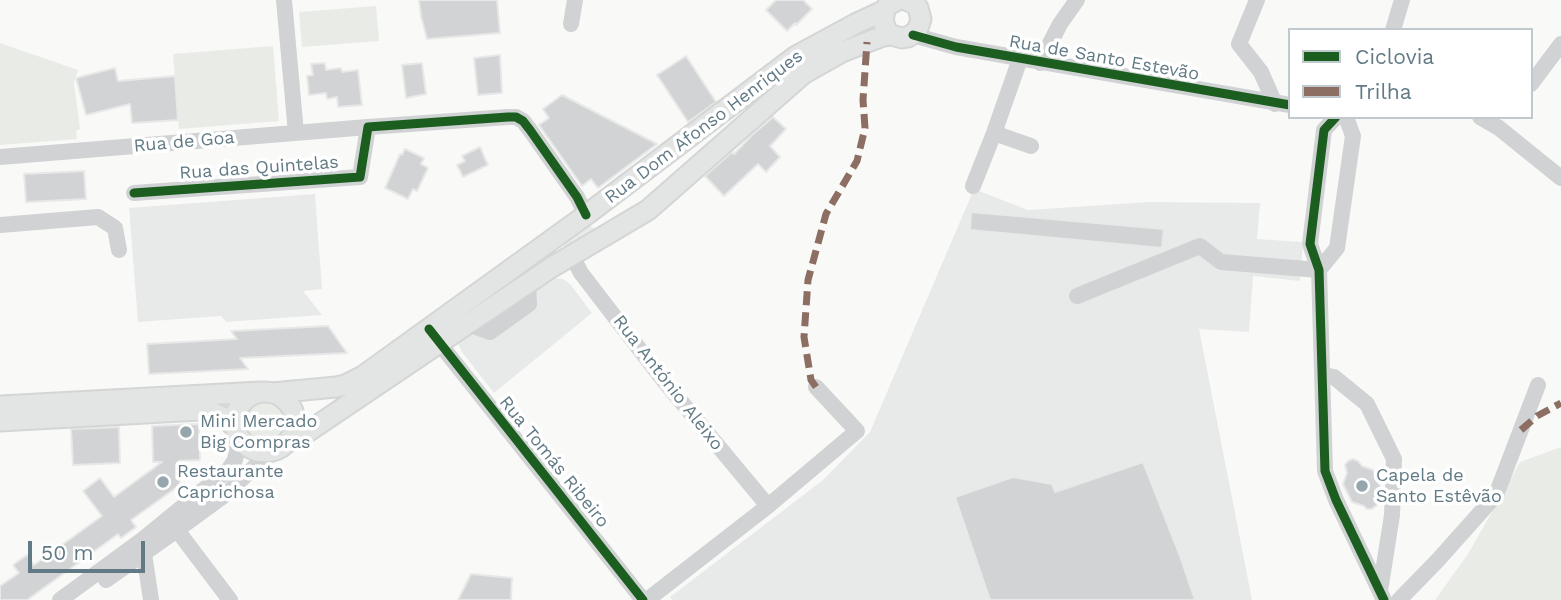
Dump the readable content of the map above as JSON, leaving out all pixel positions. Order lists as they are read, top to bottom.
{
  "streets": {
    "main road": ["Rua Dom Afonso Henriques"],
    "street": [
      "Rua de Santo Estevão",
      "Rua de Goa",
      "Rua das Quintelas",
      "Rua António Aleixo",
      "Rua Tomás Ribeiro"
    ]
  },
  "crossings": [
    ["Rua de Santo Estevão", "Rua Dom Afonso Henriques"],
    ["Rua Dom Afonso Henriques", "Rua António Aleixo"],
    ["Rua Dom Afonso Henriques", "Rua Tomás Ribeiro"],
    ["Rua de Goa", "Rua das Quintelas"]
  ],
  "places": ["Mini Mercado Big Compras", "Restaurante Caprichosa", "Capela de Santo Estêvão"],
  "legend": ["Ciclovia", "Trilha"],
  "scale_bar": "50 m"
}
